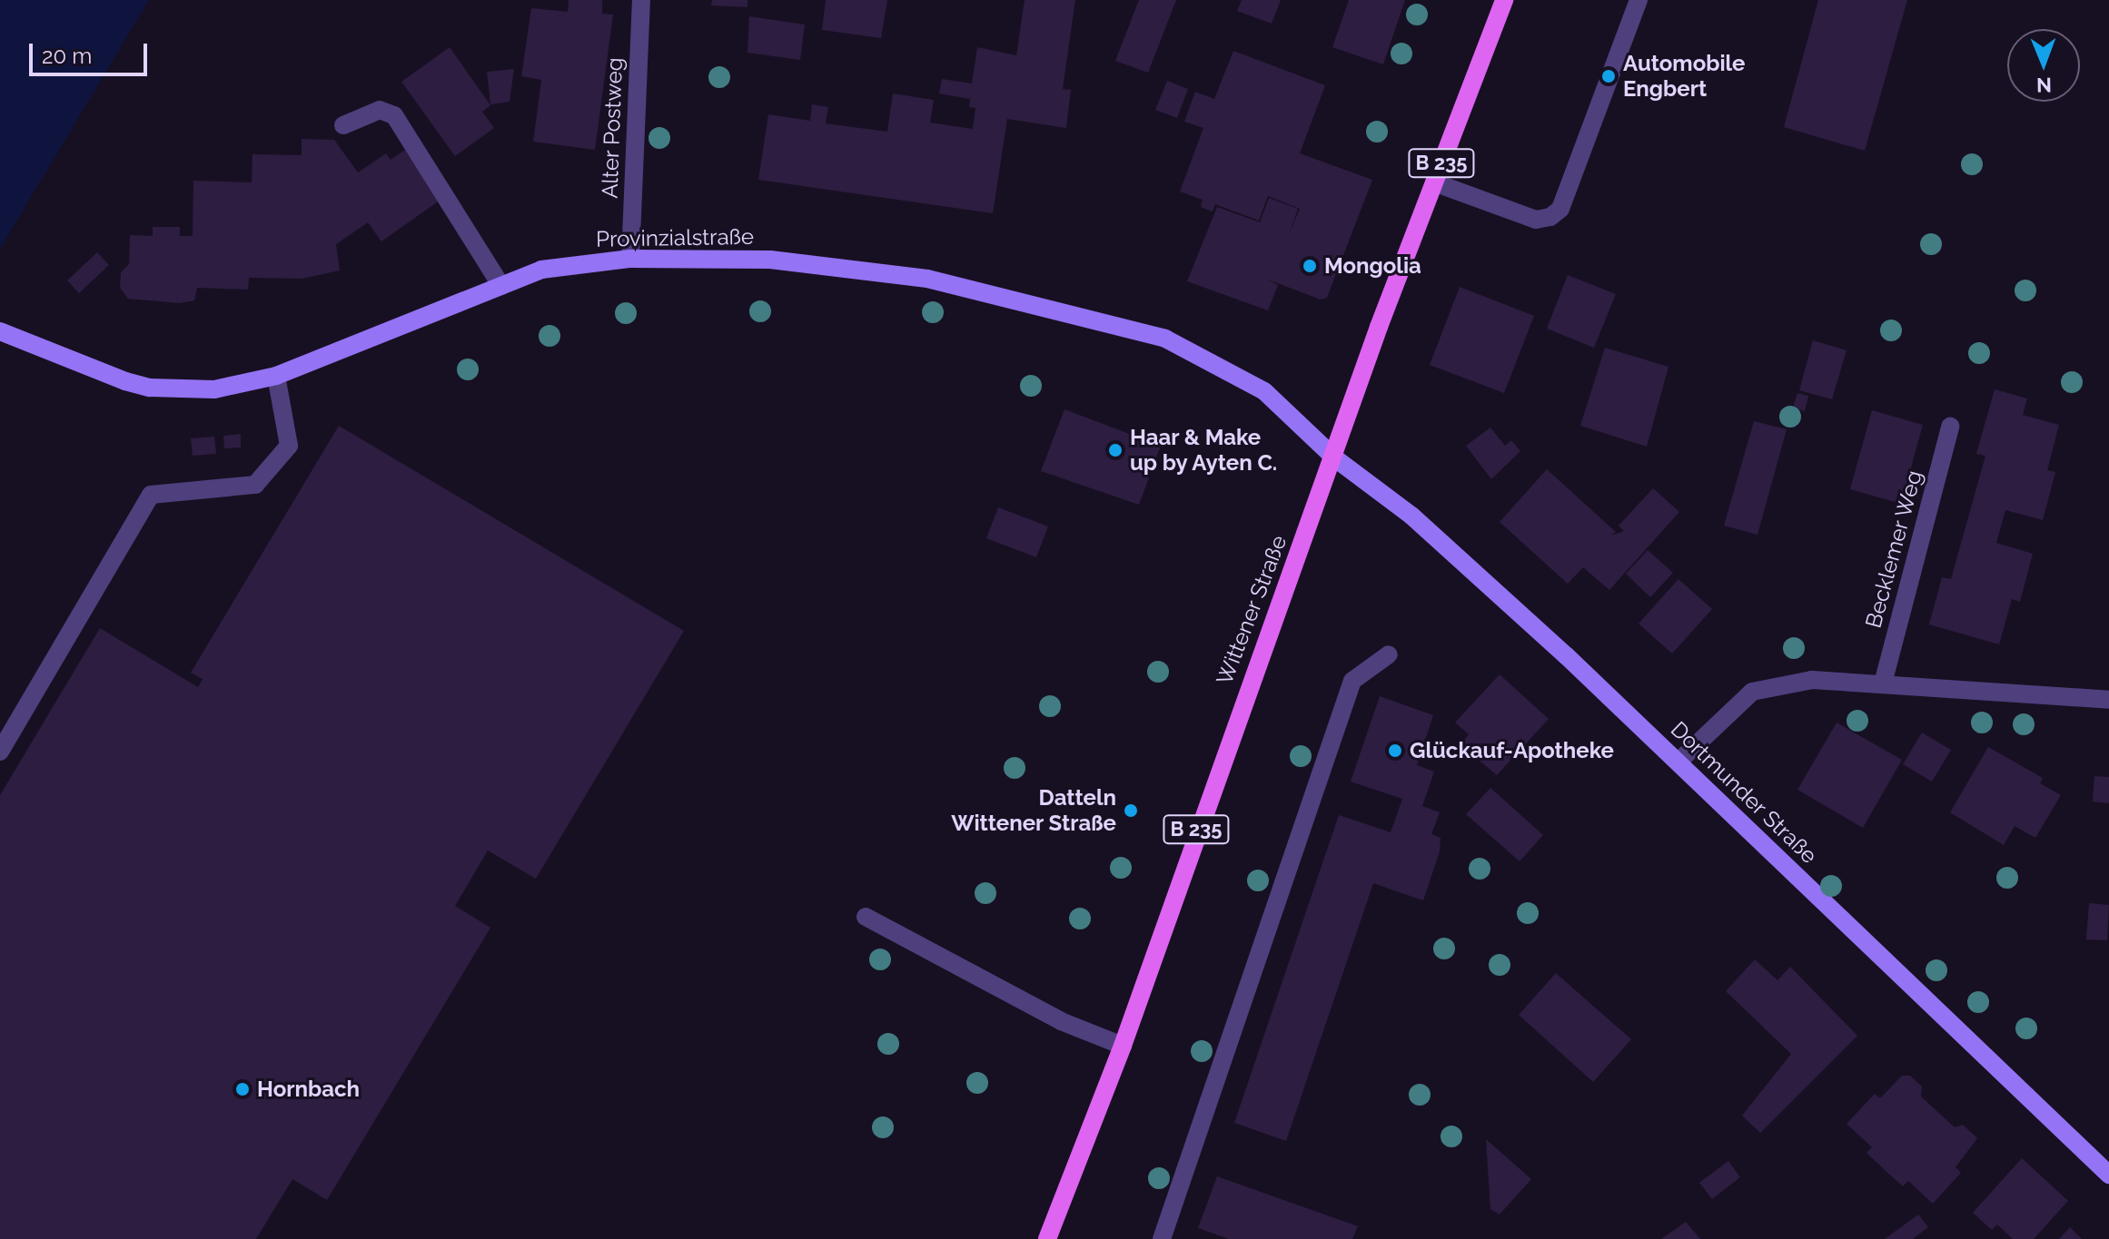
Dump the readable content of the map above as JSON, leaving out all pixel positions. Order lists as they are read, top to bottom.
{
  "streets": {
    "main road": [
      "B 235",
      "Provinzialstraße",
      "Wittener Straße",
      "Dortmunder Straße"
    ],
    "street": ["Alter Postweg", "Becklemer Weg"]
  },
  "crossings": [
    ["Alter Postweg", "Provinzialstraße"],
    ["Provinzialstraße", "Wittener Straße"],
    ["Provinzialstraße", "Dortmunder Straße"],
    ["Wittener Straße", "Dortmunder Straße"]
  ],
  "places": [
    "Automobile Engbert",
    "Mongolia",
    "Haar & Make up by Ayten C.",
    "Glückauf-Apotheke",
    "Datteln Wittener Straße",
    "Hornbach"
  ],
  "scale_bar": "20 m",
  "north": "bottom"
}
